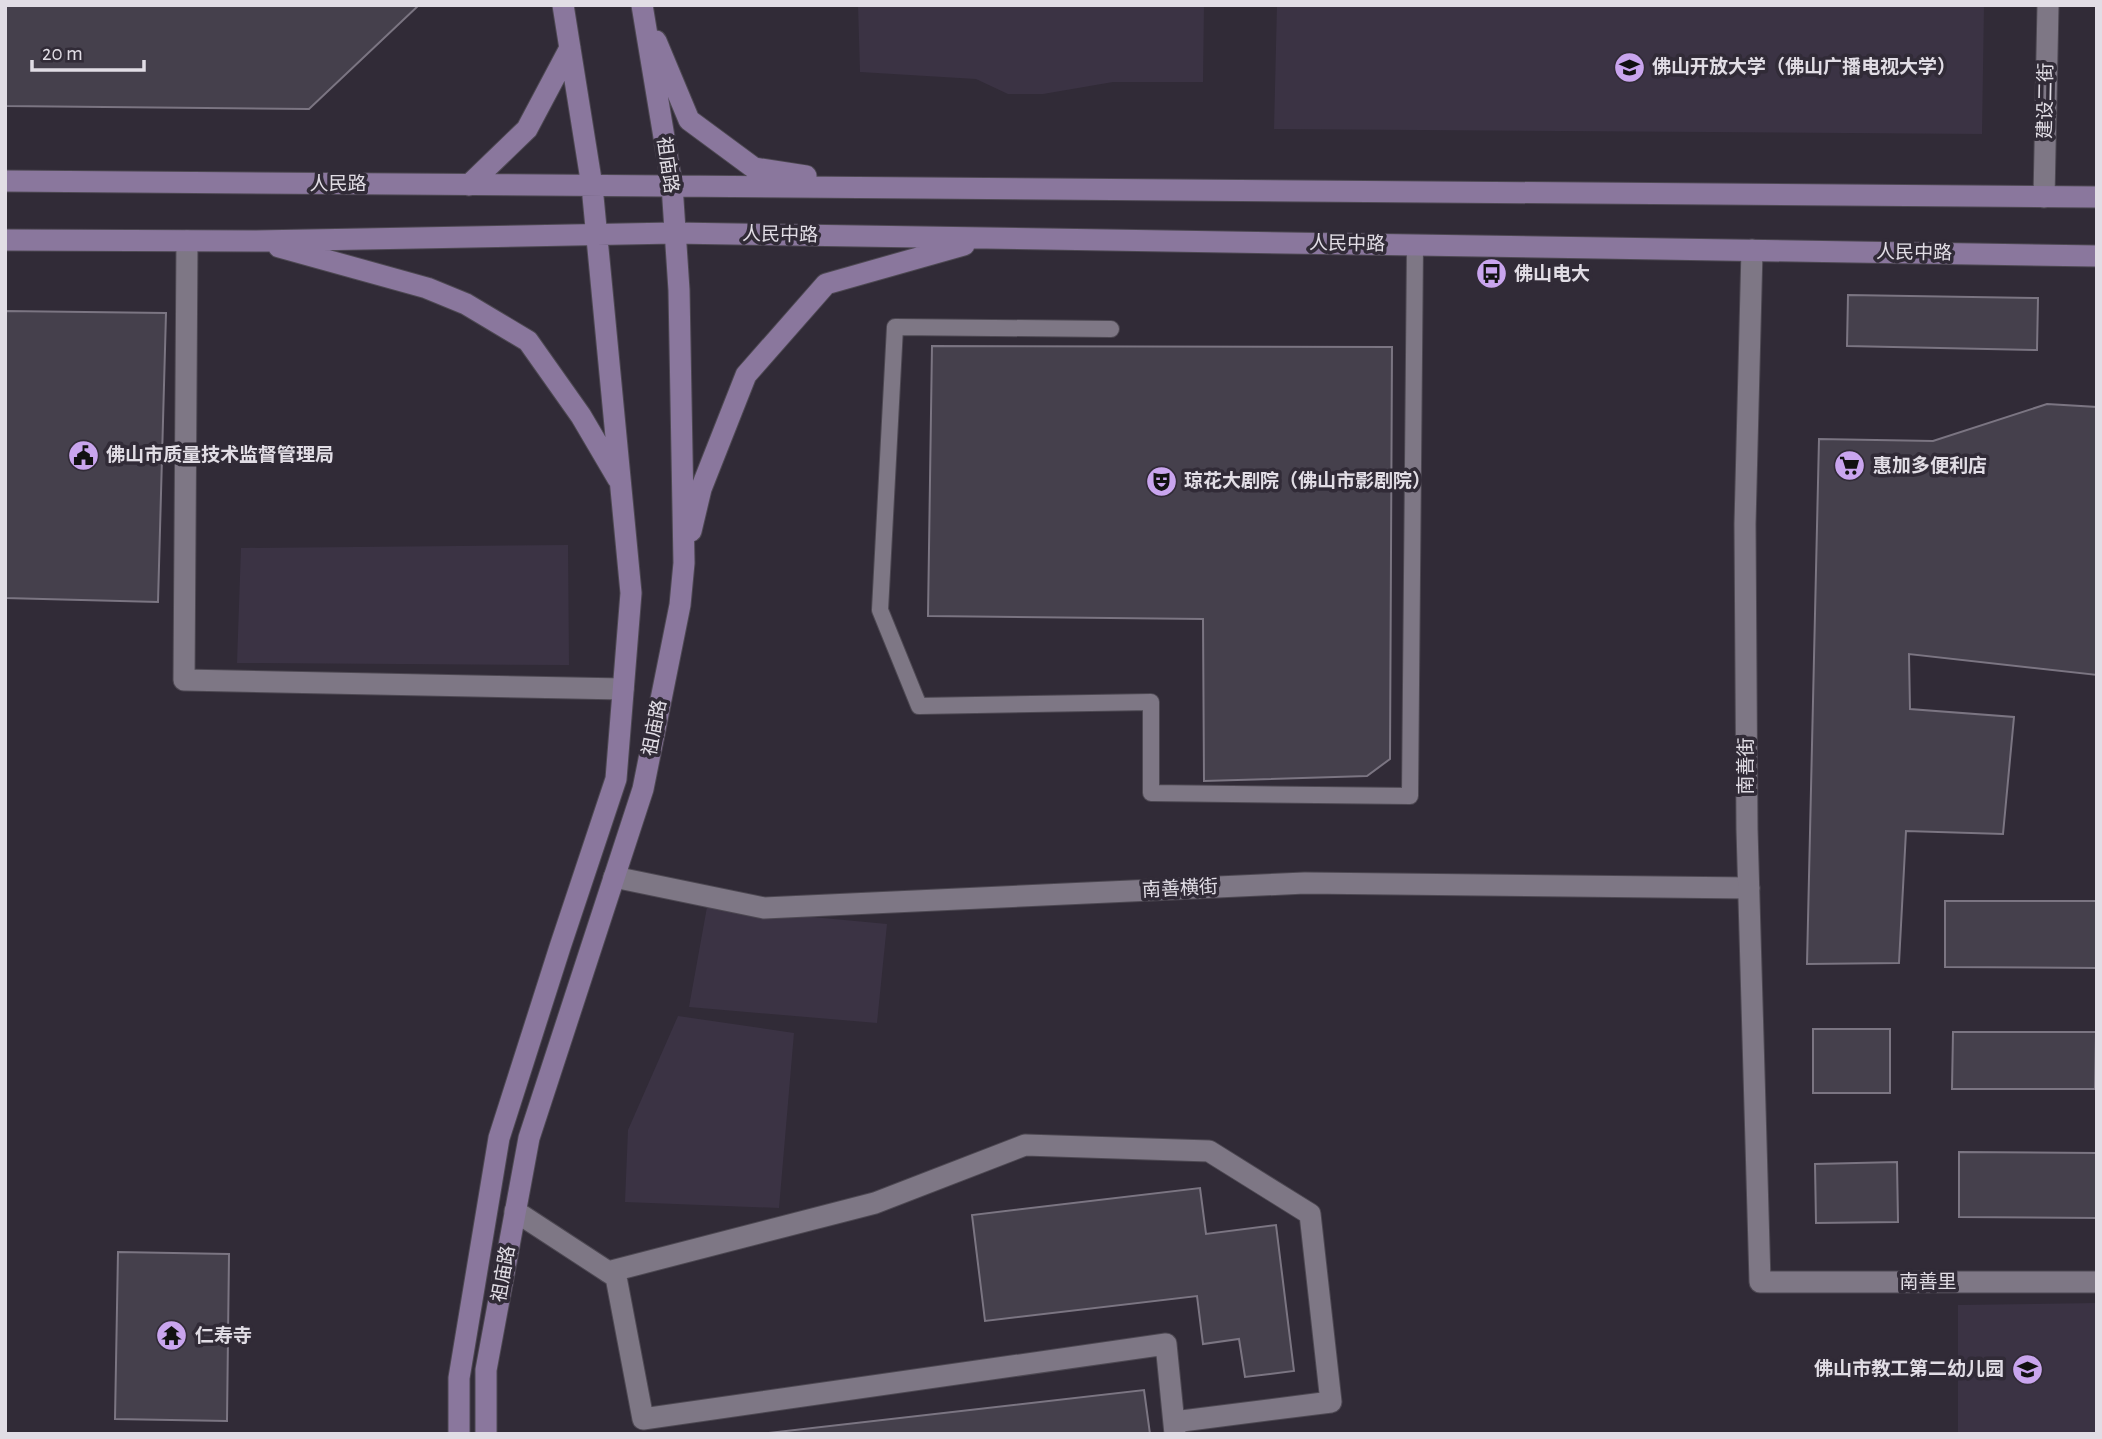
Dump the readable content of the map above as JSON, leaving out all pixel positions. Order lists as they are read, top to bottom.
{
  "streets": {
    "main road": ["祖庙路", "人民路", "人民中路"],
    "street": [
      "建设二街",
      "南善街",
      "南善横街",
      "南善里"
    ]
  },
  "crossings": [
    ["祖庙路", "人民路"],
    ["祖庙路", "人民中路"],
    ["祖庙路", "南善横街"],
    ["人民中路", "南善街"],
    ["南善街", "南善横街"],
    ["南善街", "南善里"]
  ],
  "places": {
    "school or university": ["佛山开放大学（佛山广播电视大学）", "佛山市教工第二幼儿园"],
    "bus stop": ["佛山电大"],
    "public building": ["佛山市质量技术监督管理局"],
    "supermarket": ["惠加多便利店"],
    "theatre": ["琼花大剧院（佛山市影剧院）"],
    "temple": ["仁寿寺"]
  },
  "scale_bar": "20 m"
}
